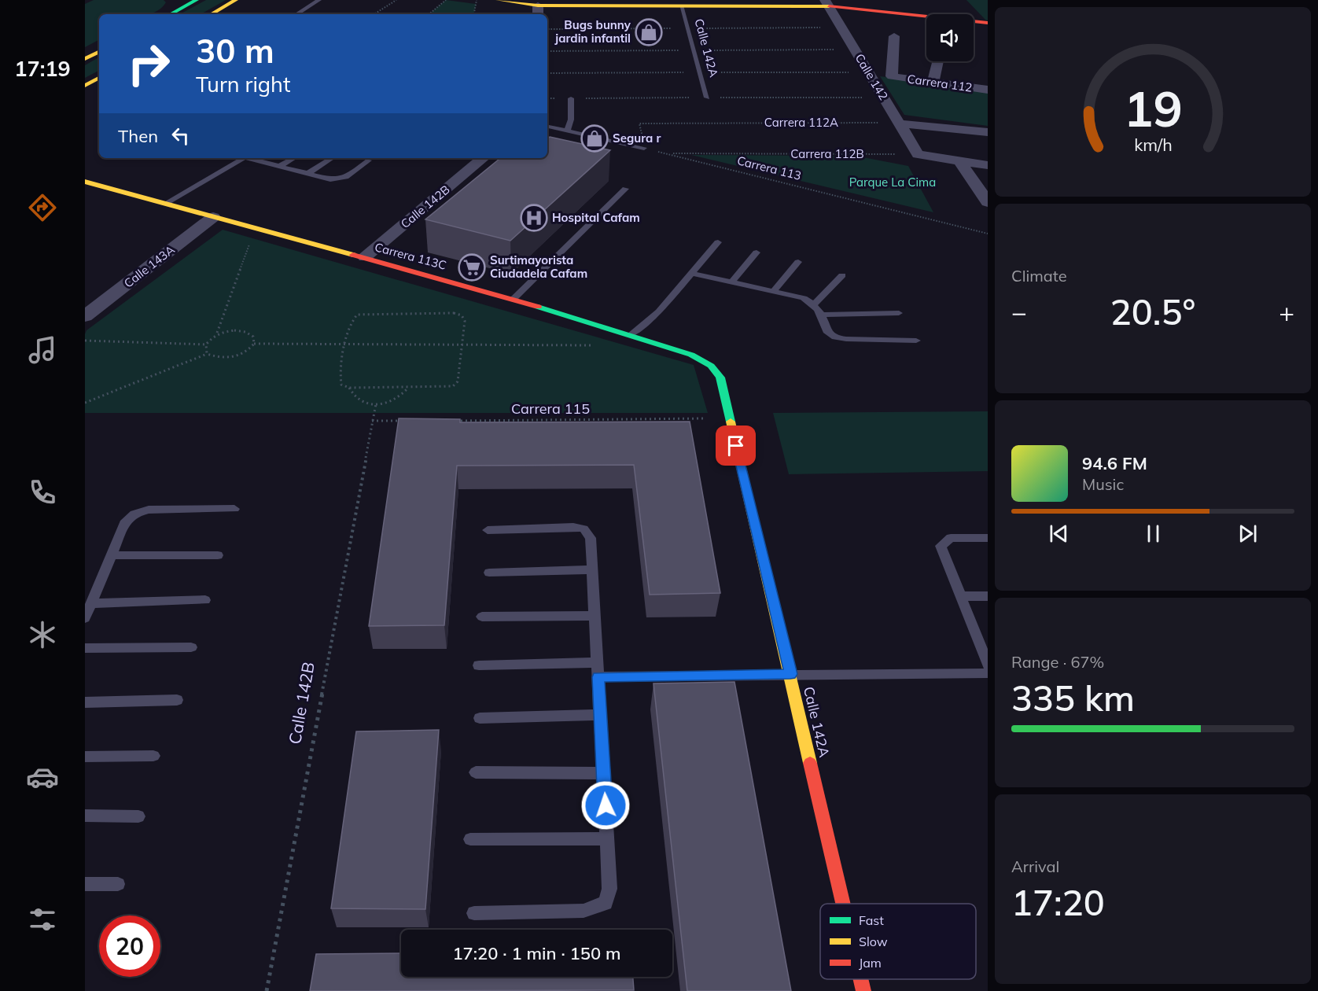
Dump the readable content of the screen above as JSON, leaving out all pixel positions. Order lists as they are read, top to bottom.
{
  "streets": {
    "street": [
      "Calle 142A",
      "Calle 142",
      "Carrera 112",
      "Calle 142B",
      "Carrera 113C",
      "Calle 143A"
    ],
    "path": [
      "Carrera 112A",
      "Carrera 112B",
      "Carrera 113",
      "Carrera 115"
    ]
  },
  "crossings": [
    ["Calle 142A", "Carrera 113C"],
    ["Calle 142A", "Carrera 115"],
    ["Calle 142", "Carrera 112A"],
    ["Calle 142", "Carrera 112B"],
    ["Carrera 112A", "Carrera 113"],
    ["Carrera 112B", "Carrera 113"],
    ["Calle 142B", "Carrera 113C"],
    ["Carrera 113C", "Calle 143A"]
  ],
  "parks": ["Parque La Cima"],
  "places": {
    "shop": ["Bugs bunny jardin infantil", "Segura r"],
    "hospital": ["Hospital Cafam"],
    "supermarket": ["Surtimayorista Ciudadela Cafam"]
  },
  "legend": ["Fast", "Slow", "Jam"],
  "page": {
    "tabs": "17:19",
    "turn": ["30 m", "Turn right"],
    "then": "Then",
    "tile": [
      "Climate",
      ["Range · 67%", "335 km"],
      ["Arrival", "17:20"]
    ],
    "heat": ["−", "20.5°", "+"],
    "song": ["94.6 FM", "Music"],
    "limit": "20",
    "trip": "17:20 · 1 min · 150 m",
    "gauge": ["19", "km/h"]
  }
}
